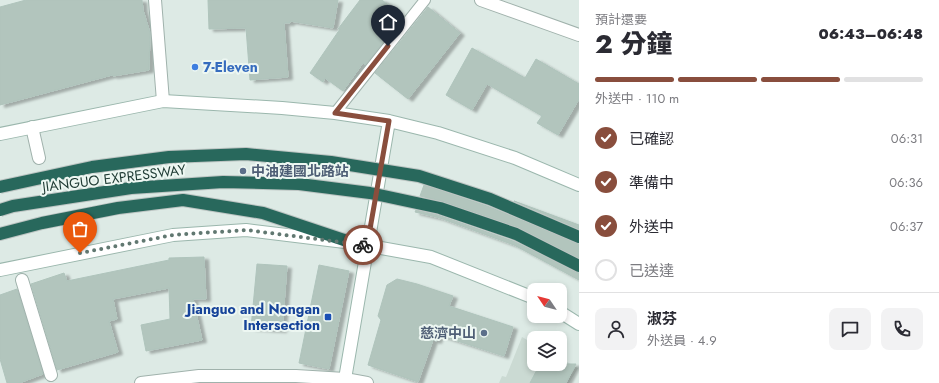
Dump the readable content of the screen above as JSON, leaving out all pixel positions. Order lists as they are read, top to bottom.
{
  "streets": {
    "highway": ["JIANGUO EXPRESSWAY"]
  },
  "places": {
    "other": ["7-Eleven", "中油建國北路站", "慈濟中山"],
    "transit": ["Jianguo and Nongan Intersection"]
  },
  "north": "top left",
  "page": {
    "heading": ["2 分鐘", "預計還要", "06:43–06:48"],
    "panel": ["淑芬", "外送員 · 4.9"],
    "bar": "外送中 · 110 m",
    "list": [
      ["已確認", "06:31"],
      ["準備中", "06:36"],
      ["外送中", "06:37"],
      "已送達"
    ]
  }
}
